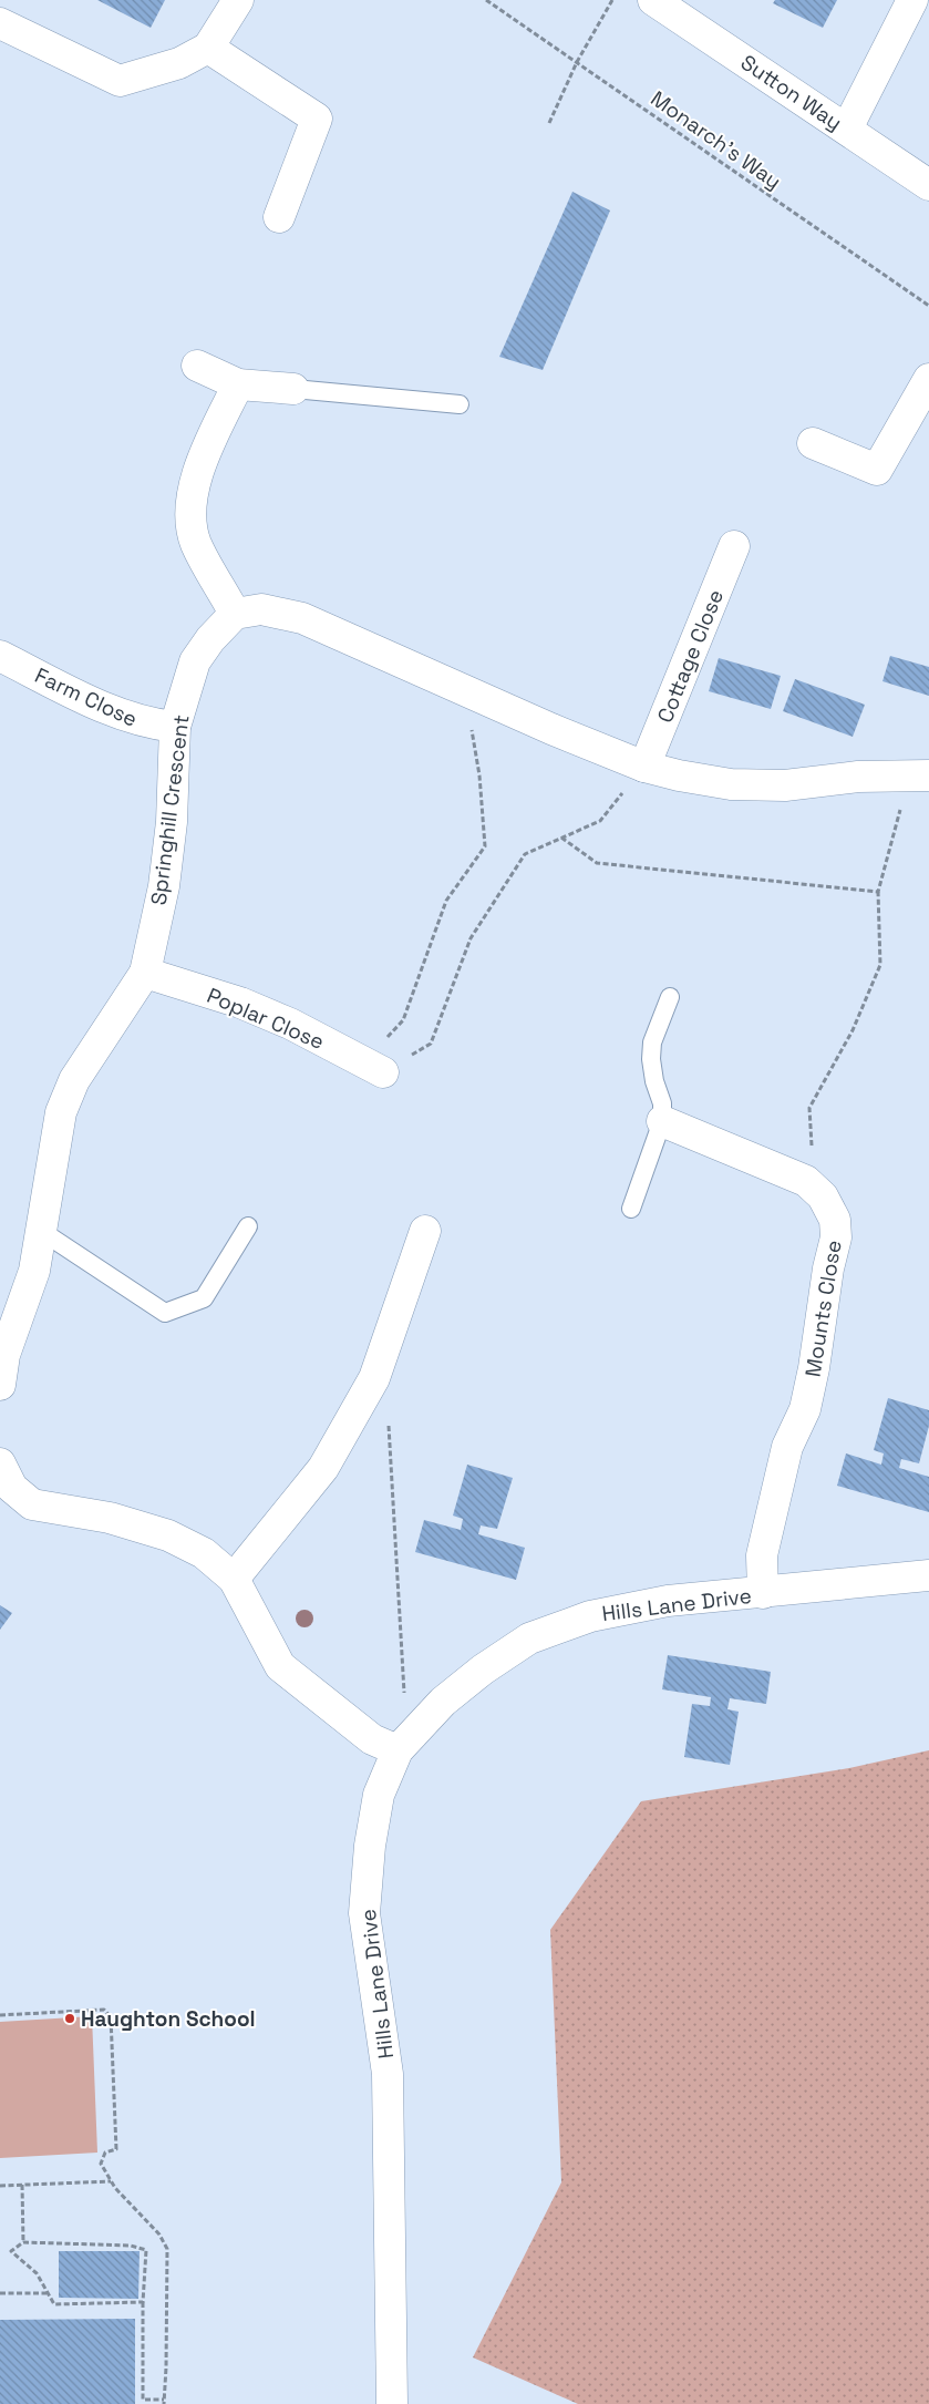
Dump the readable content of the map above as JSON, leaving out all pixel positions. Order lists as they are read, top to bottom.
{
  "streets": {
    "street": [
      "Sutton Way",
      "Cottage Close",
      "Farm Close",
      "Springhill Crescent",
      "Poplar Close",
      "Mounts Close",
      "Hills Lane Drive"
    ],
    "path": ["Monarch's Way"]
  },
  "crossings": [
    ["Farm Close", "Springhill Crescent"],
    ["Springhill Crescent", "Poplar Close"],
    ["Mounts Close", "Hills Lane Drive"]
  ],
  "places": ["Haughton School"]
}
